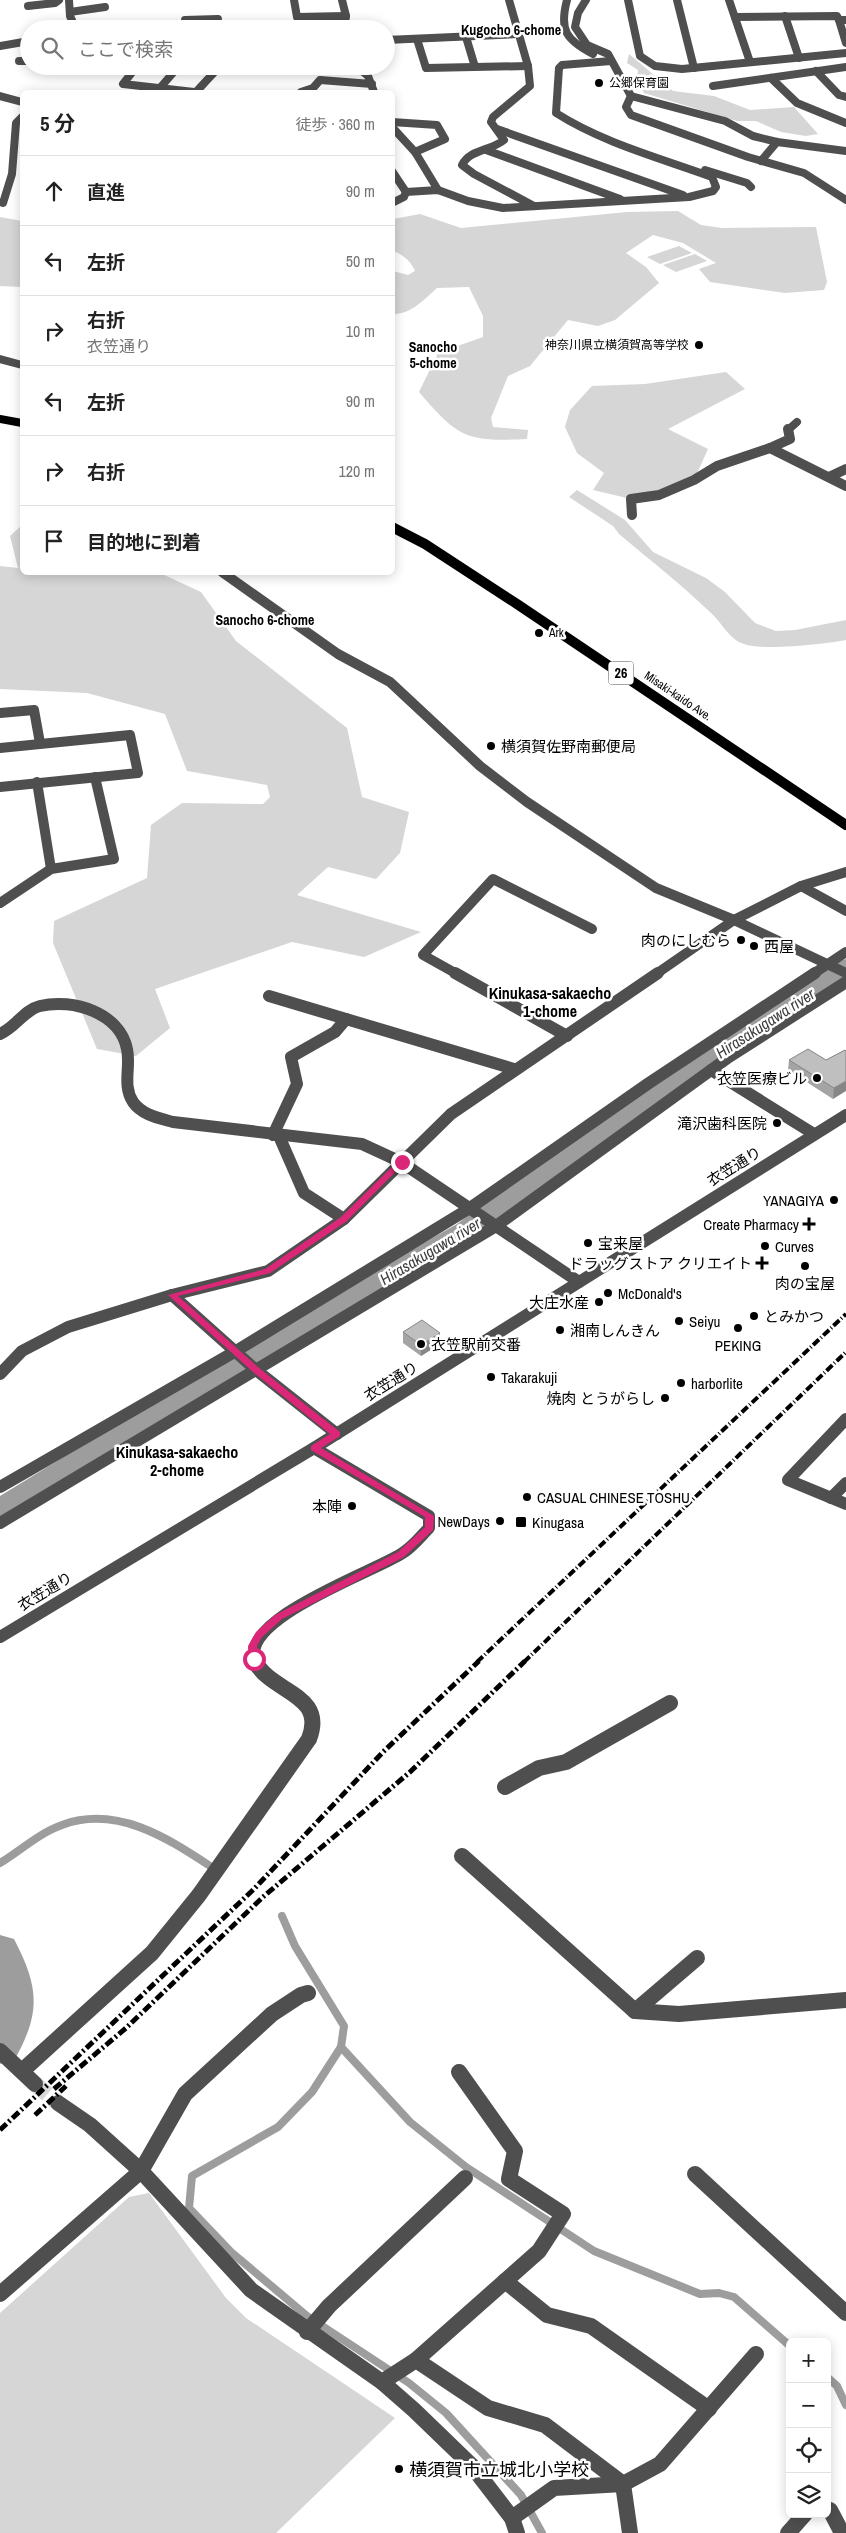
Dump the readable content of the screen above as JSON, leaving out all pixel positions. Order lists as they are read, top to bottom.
{
  "streets": {
    "main road": ["26", "Misaki-kaido Ave."],
    "street": ["衣笠通り"]
  },
  "districts": [
    "Kugocho 6-chome",
    "Sanocho 5-chome",
    "Sanocho 6-chome",
    "Kinukasa-sakaecho 1-chome",
    "Kinukasa-sakaecho 2-chome"
  ],
  "water": ["Hirasakugawa river"],
  "places": {
    "other": [
      "公郷保育園",
      "神奈川県立横須賀高等学校",
      "Ark",
      "横須賀佐野南郵便局",
      "肉のにしむら",
      "西屋",
      "衣笠医療ビル",
      "滝沢歯科医院",
      "YANAGIYA",
      "宝来屋",
      "Curves",
      "肉の宝屋",
      "McDonald's",
      "大庄水産",
      "とみかつ",
      "Seiyu",
      "PEKING",
      "湘南しんきん",
      "衣笠駅前交番",
      "Takarakuji",
      "harborlite",
      "焼肉 とうがらし",
      "CASUAL CHINESE TOSHU",
      "本陣",
      "NewDays",
      "横須賀市立城北小学校"
    ],
    "health": ["Create Pharmacy", "ドラッグストア クリエイト"],
    "transit": ["Kinugasa"]
  },
  "page": {
    "search": "ここで検索",
    "heading": ["5 分", "徒歩 · 360 m"],
    "list": [
      ["直進", "90 m"],
      ["左折", "50 m"],
      ["右折", "衣笠通り", "10 m"],
      ["左折", "90 m"],
      ["右折", "120 m"],
      "目的地に到着"
    ],
    "map_buttons": ["+", "−"]
  }
}
